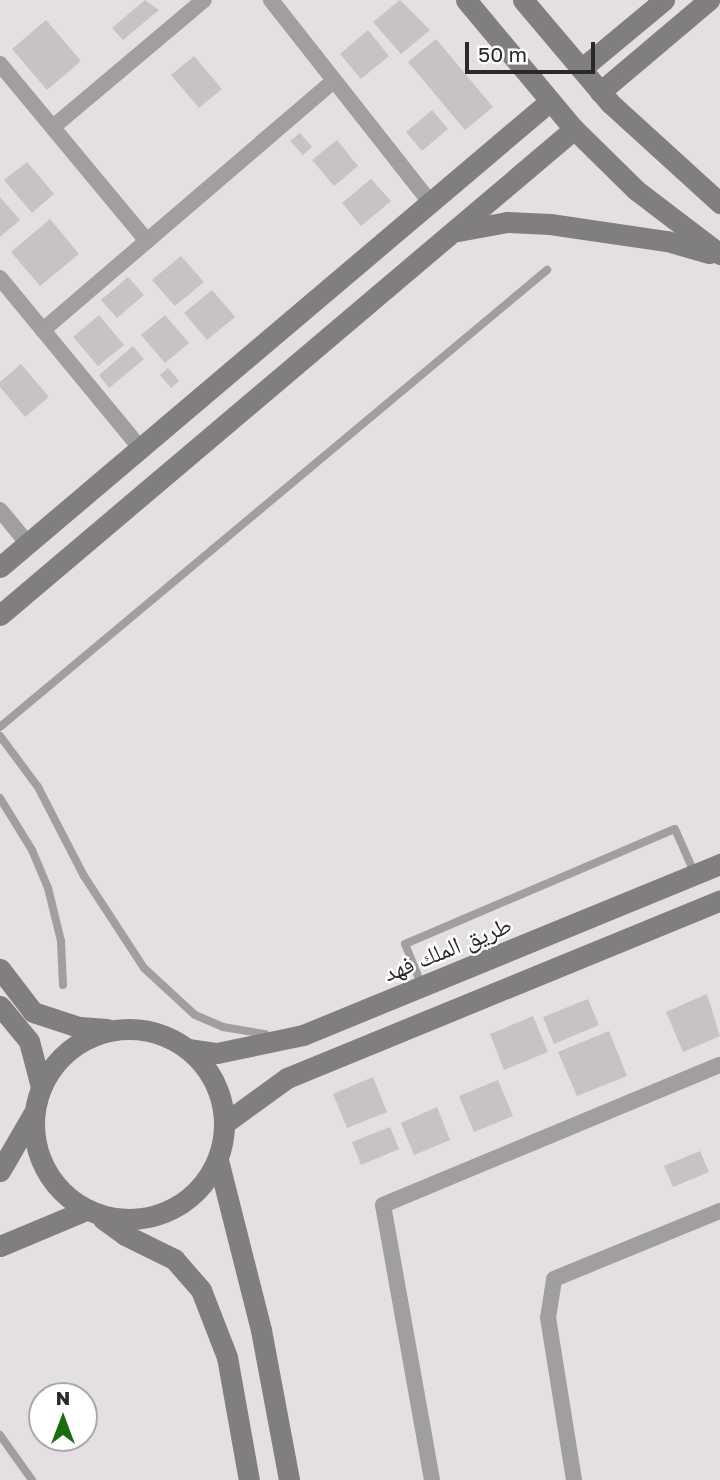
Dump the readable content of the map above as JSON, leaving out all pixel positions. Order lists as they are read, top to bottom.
{
  "streets": {
    "street": ["طريق الملك فهد"]
  },
  "scale_bar": "50 m",
  "north": "top"
}
